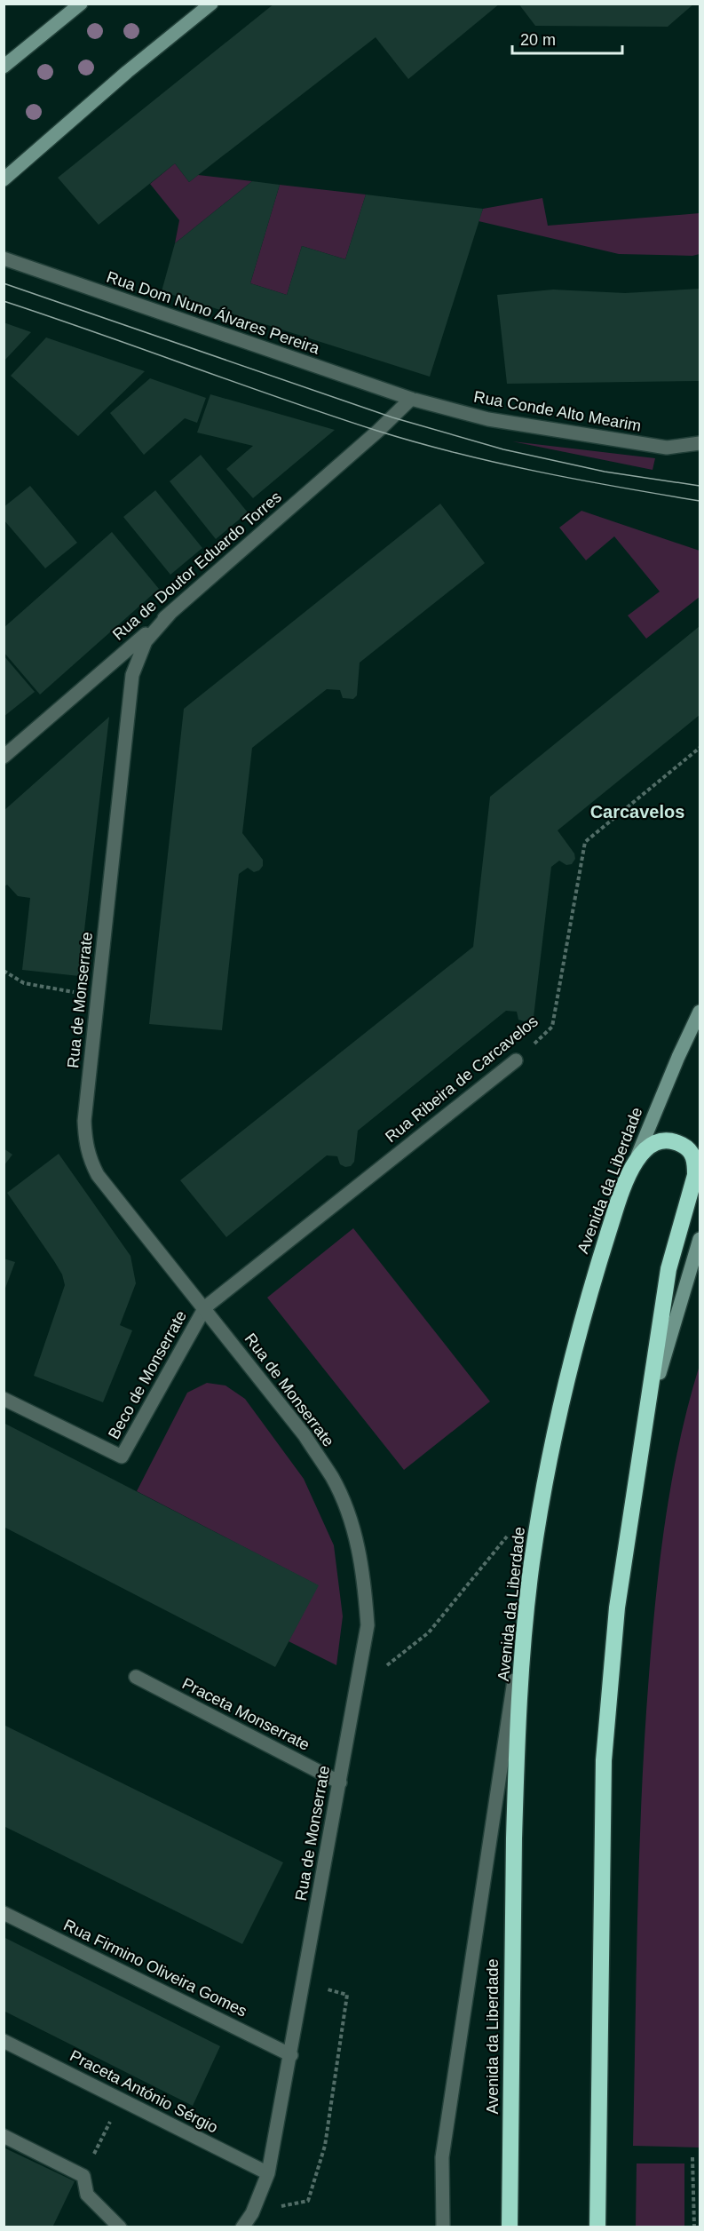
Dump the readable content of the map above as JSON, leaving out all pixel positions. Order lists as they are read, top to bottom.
{
  "streets": {
    "highway": ["Avenida da Liberdade"],
    "street": [
      "Rua Dom Nuno Álvares Pereira",
      "Rua Conde Alto Mearim",
      "Rua de Doutor Eduardo Torres",
      "Rua de Monserrate",
      "Rua Ribeira de Carcavelos",
      "Beco de Monserrate",
      "Praceta Monserrate",
      "Rua Firmino Oliveira Gomes",
      "Praceta António Sérgio"
    ]
  },
  "crossings": [
    ["Rua Dom Nuno Álvares Pereira", "Rua Conde Alto Mearim"],
    ["Rua Dom Nuno Álvares Pereira", "Rua de Doutor Eduardo Torres"],
    ["Rua Conde Alto Mearim", "Rua de Doutor Eduardo Torres"],
    ["Rua de Doutor Eduardo Torres", "Rua de Monserrate"],
    ["Rua de Monserrate", "Rua Ribeira de Carcavelos"],
    ["Rua de Monserrate", "Beco de Monserrate"],
    ["Rua de Monserrate", "Praceta Monserrate"],
    ["Rua de Monserrate", "Rua Firmino Oliveira Gomes"],
    ["Rua de Monserrate", "Praceta António Sérgio"],
    ["Rua Ribeira de Carcavelos", "Beco de Monserrate"]
  ],
  "districts": ["Carcavelos"],
  "scale_bar": "20 m"
}
